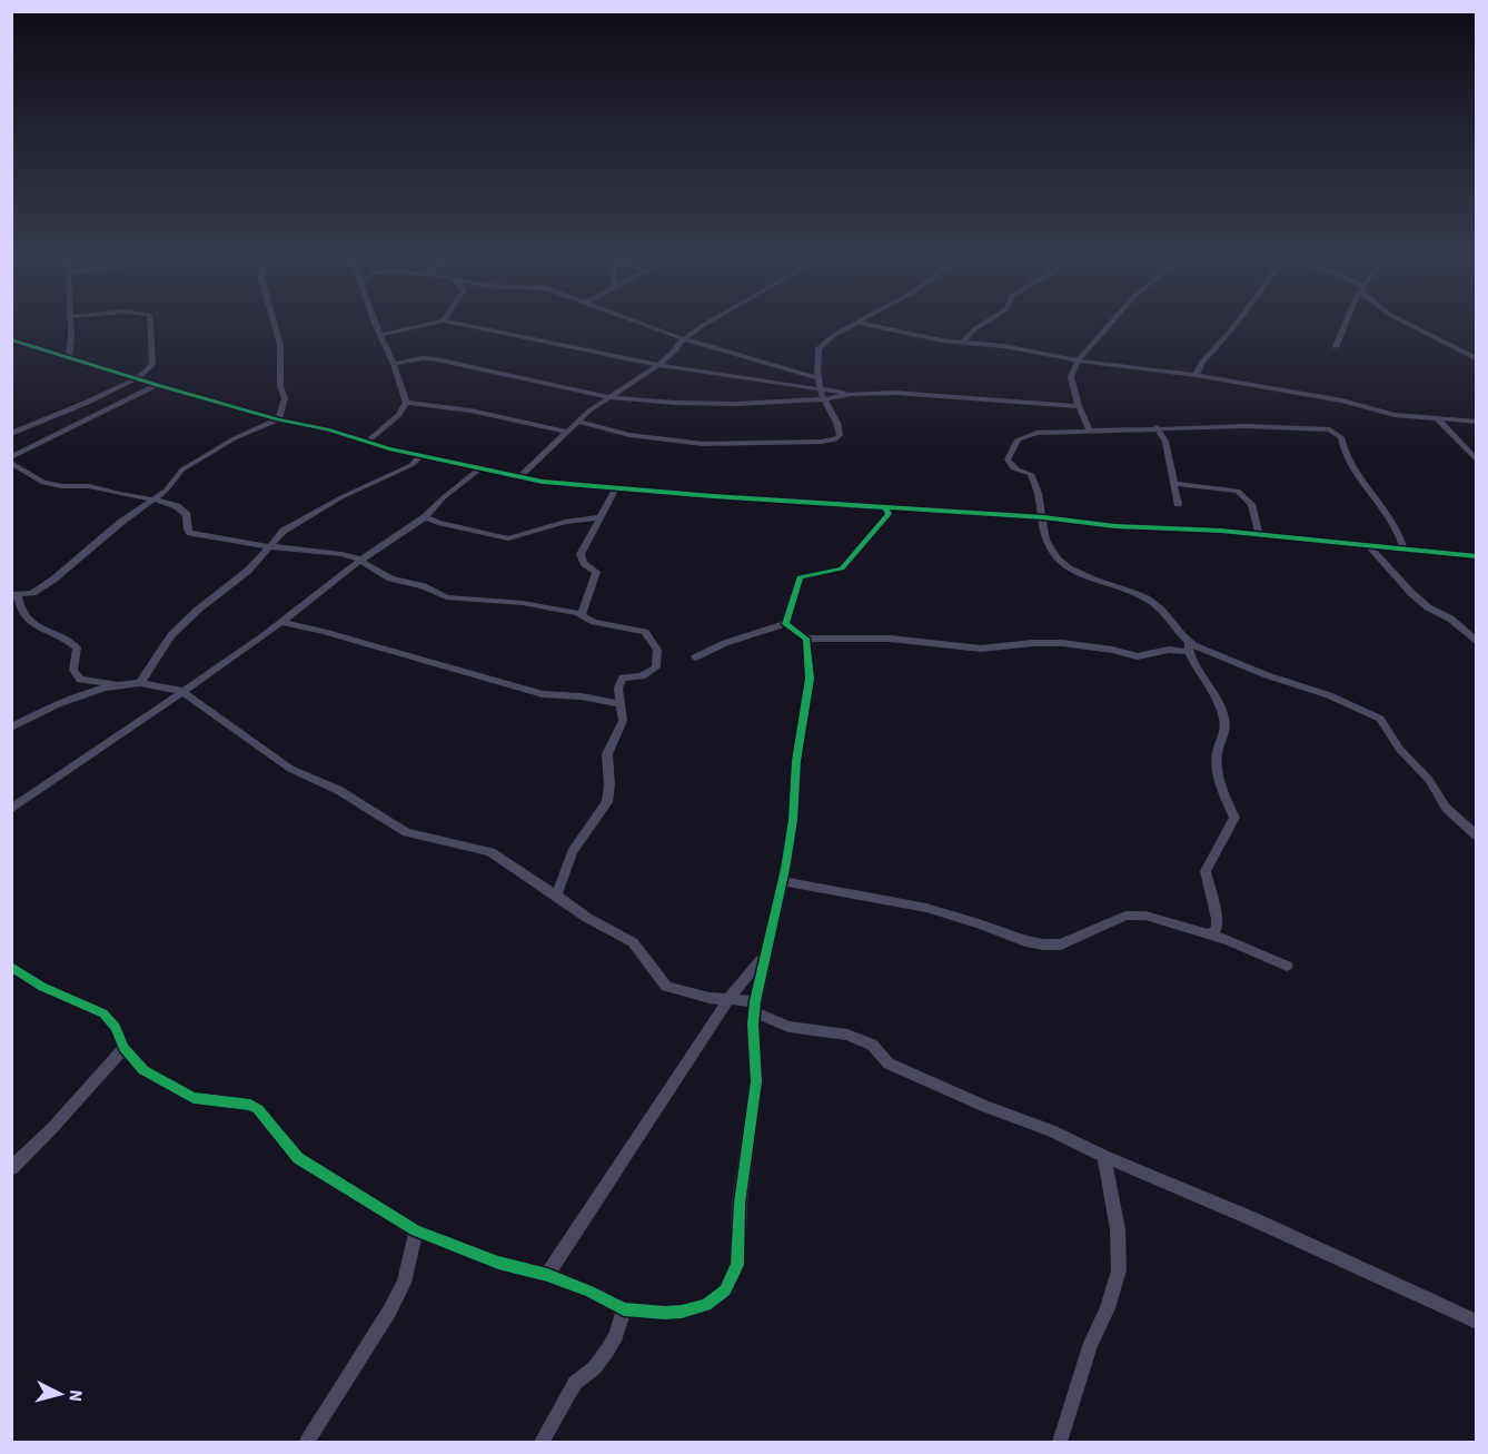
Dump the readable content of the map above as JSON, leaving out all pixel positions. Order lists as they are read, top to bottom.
{
  "north": "right"
}
